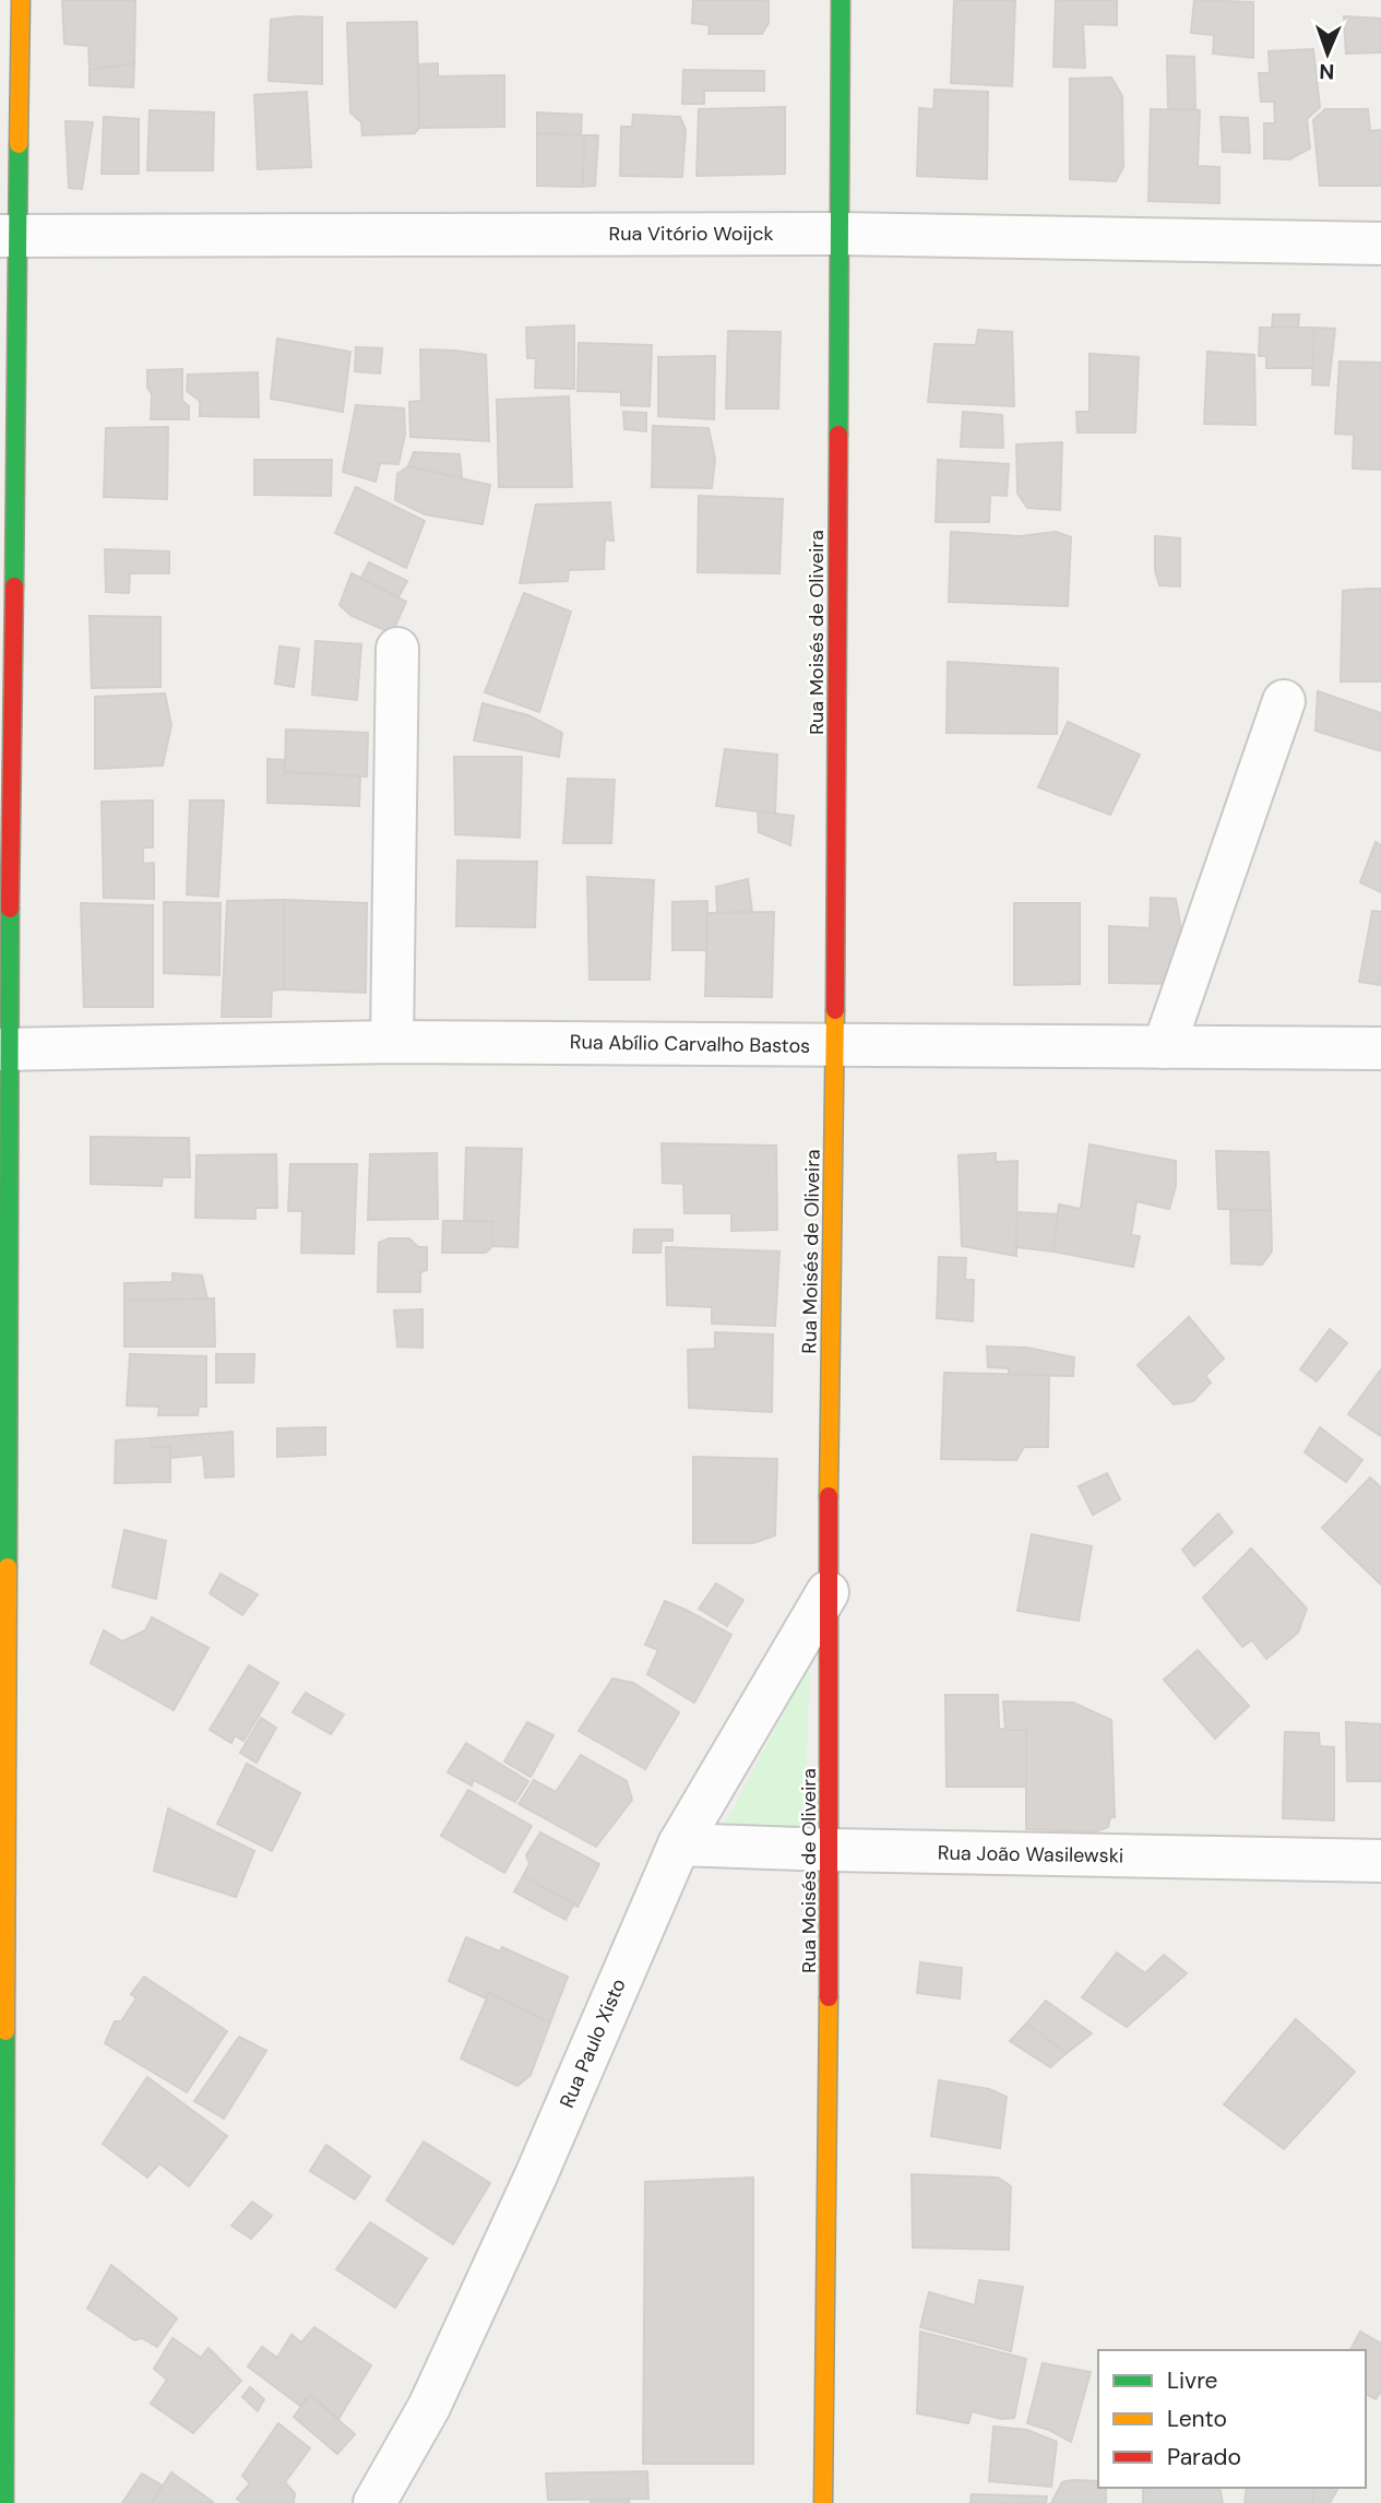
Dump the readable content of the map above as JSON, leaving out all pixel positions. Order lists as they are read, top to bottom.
{
  "streets": {
    "street": [
      "Rua Vitório Woijck",
      "Rua Moisés de Oliveira",
      "Rua Abílio Carvalho Bastos",
      "Rua João Wasilewski",
      "Rua Paulo Xisto"
    ]
  },
  "crossings": [
    ["Rua Vitório Woijck", "Rua Moisés de Oliveira"],
    ["Rua Moisés de Oliveira", "Rua Abílio Carvalho Bastos"],
    ["Rua Moisés de Oliveira", "Rua João Wasilewski"],
    ["Rua Moisés de Oliveira", "Rua Paulo Xisto"],
    ["Rua João Wasilewski", "Rua Paulo Xisto"]
  ],
  "legend": ["Livre", "Lento", "Parado"],
  "north": "bottom"
}
